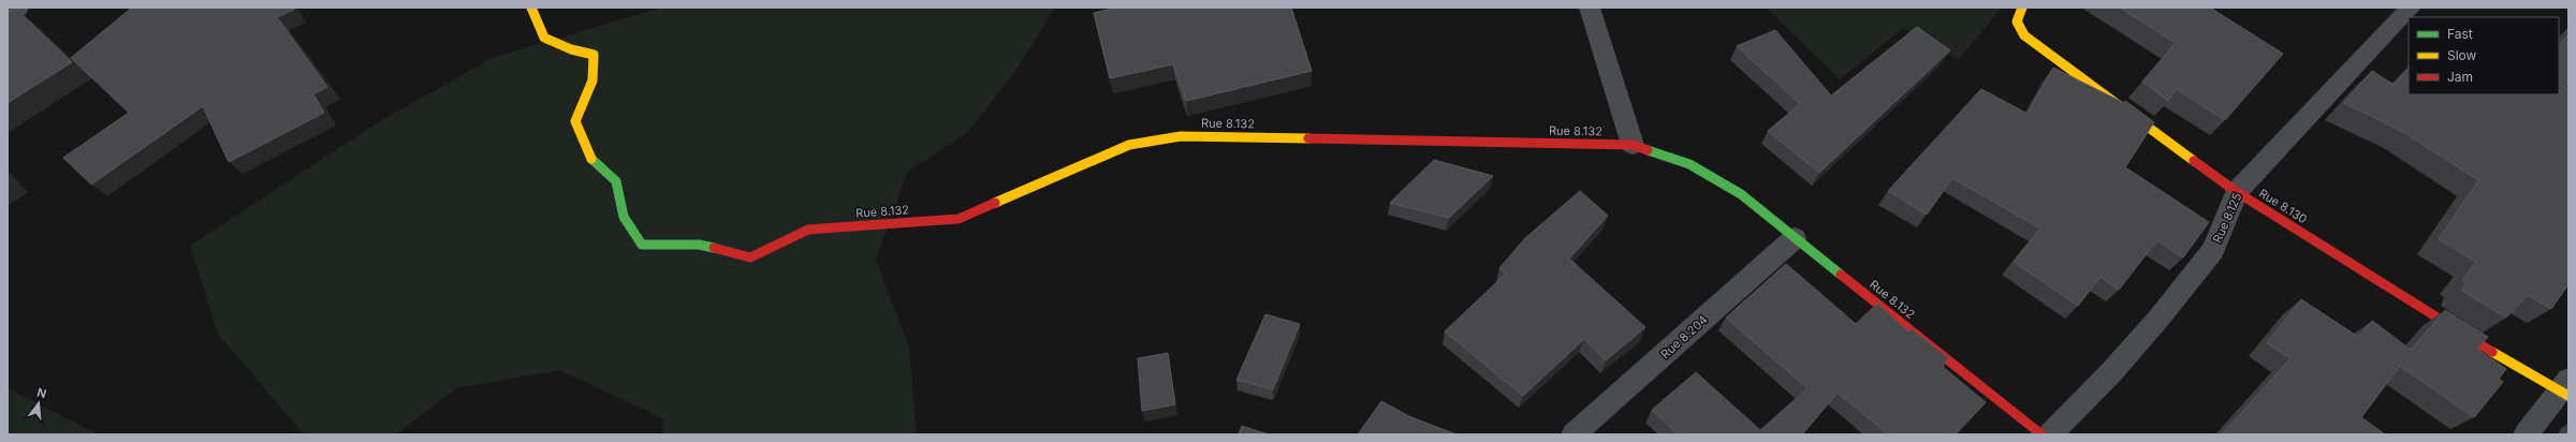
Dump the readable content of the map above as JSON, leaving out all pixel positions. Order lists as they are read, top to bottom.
{
  "streets": {
    "street": [
      "Rue 8.132",
      "Rue 8.130",
      "Rue 8.125",
      "Rue 8.204"
    ]
  },
  "crossings": [
    ["Rue 8.132", "Rue 8.204"],
    ["Rue 8.130", "Rue 8.125"]
  ],
  "legend": ["Fast", "Slow", "Jam"],
  "north": "top"
}
